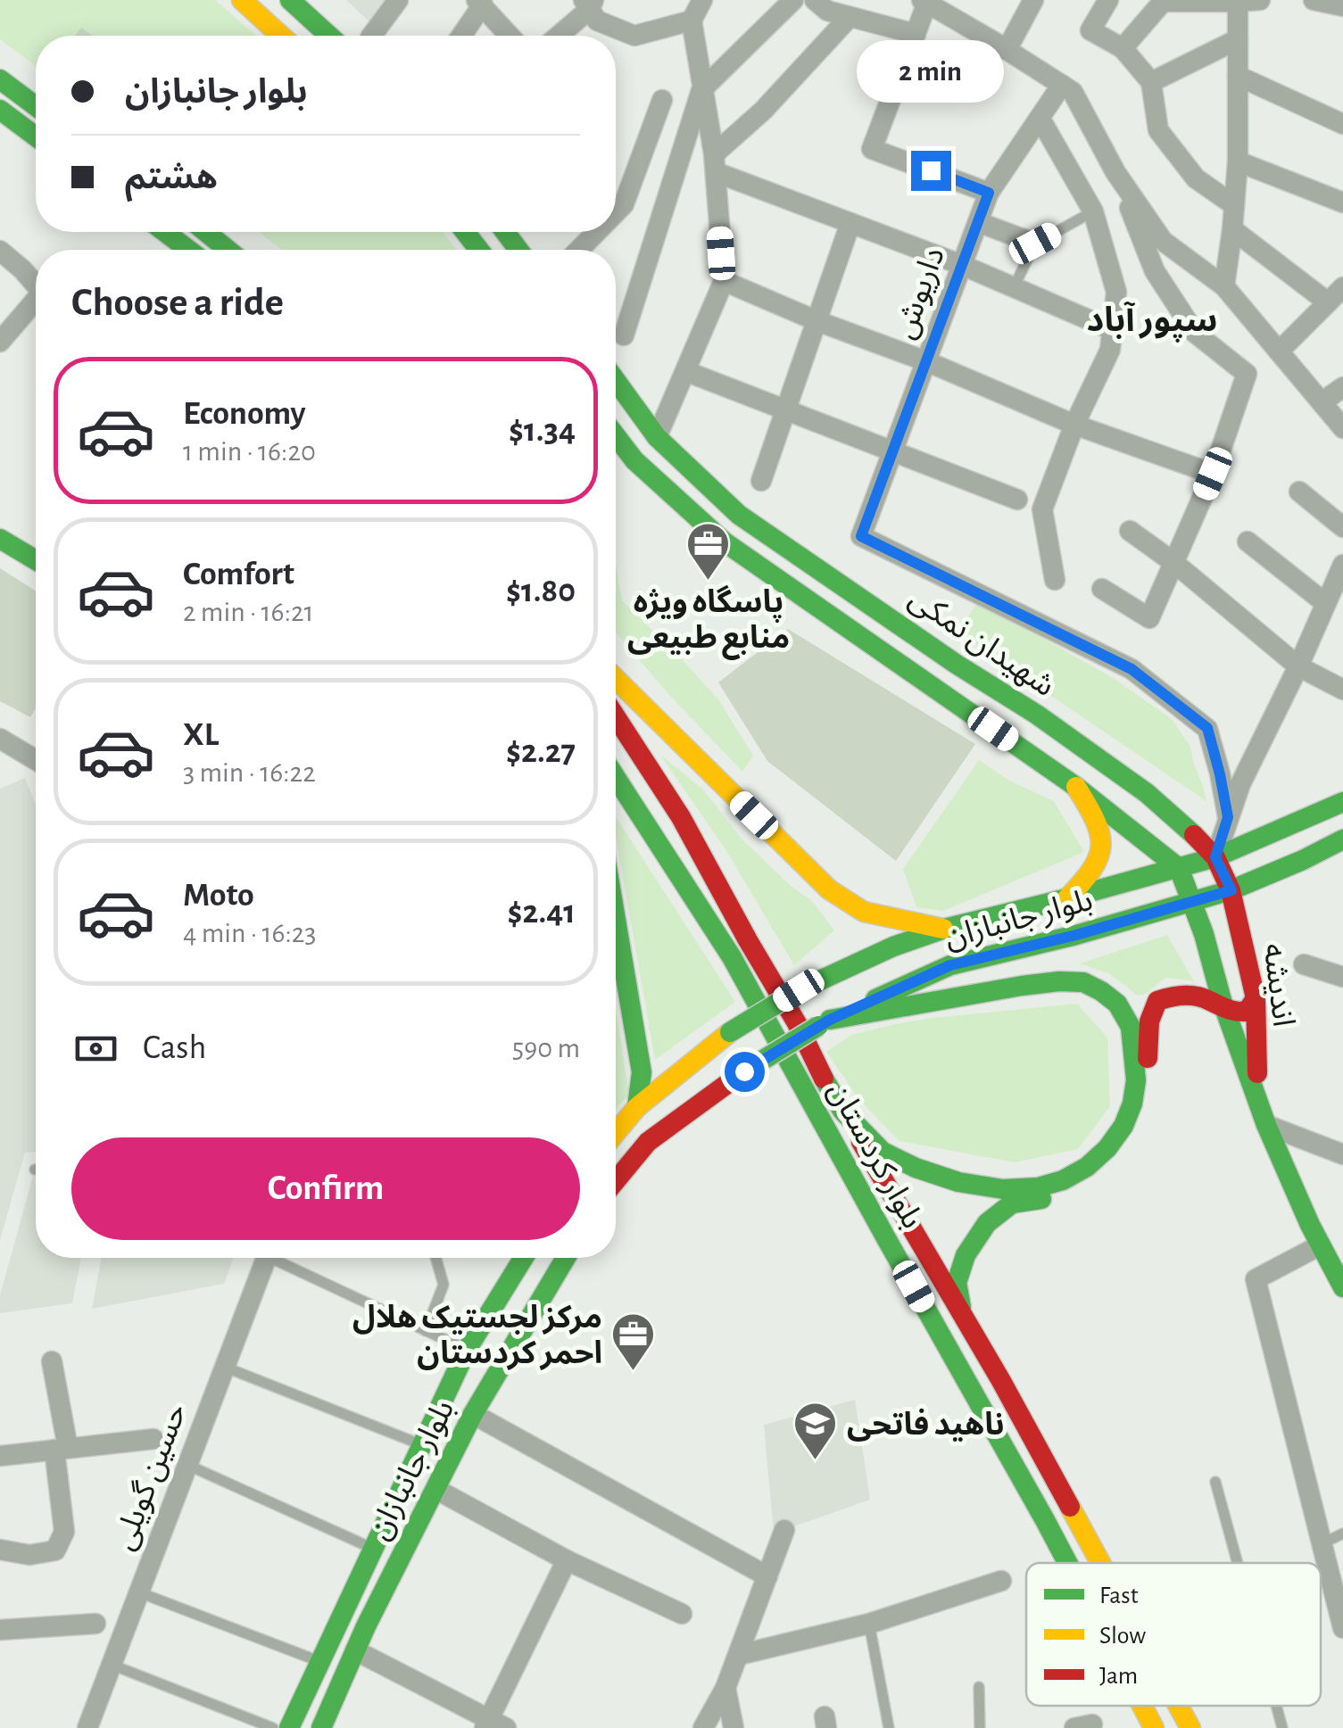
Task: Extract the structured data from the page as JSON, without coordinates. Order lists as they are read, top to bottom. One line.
{"streets":{"main road":["شهیدان نمکی","بلوار جانبازان","اندیشه","بلوار کردستان"],"street":["داریوش","حسین گویلی"]},"crossings":[["شهیدان نمکی","بلوار جانبازان"],["شهیدان نمکی","اندیشه"],["بلوار جانبازان","اندیشه"],["بلوار جانبازان","بلوار کردستان"]],"districts":["سپور آباد"],"places":{"office":["پاسگاه ویژه منابع طبیعی","مرکز لجستیک هلال احمر کردستان"],"school or university":["ناهید فاتحی"]},"legend":["Fast","Slow","Jam"],"page":{"banner":["بلوار جانبازان","هشتم"],"bubble":"2 min","heading":"Choose a ride","list":[{"name":"Economy","note":"1 min · 16:20","value":"$1.34"},{"name":"Comfort","note":"2 min · 16:21","value":"$1.80"},{"name":"XL","note":"3 min · 16:22","value":"$2.27"},{"name":"Moto","note":"4 min · 16:23","value":"$2.41"}],"pay":["Cash","590 m"],"buttons":"Confirm"}}
